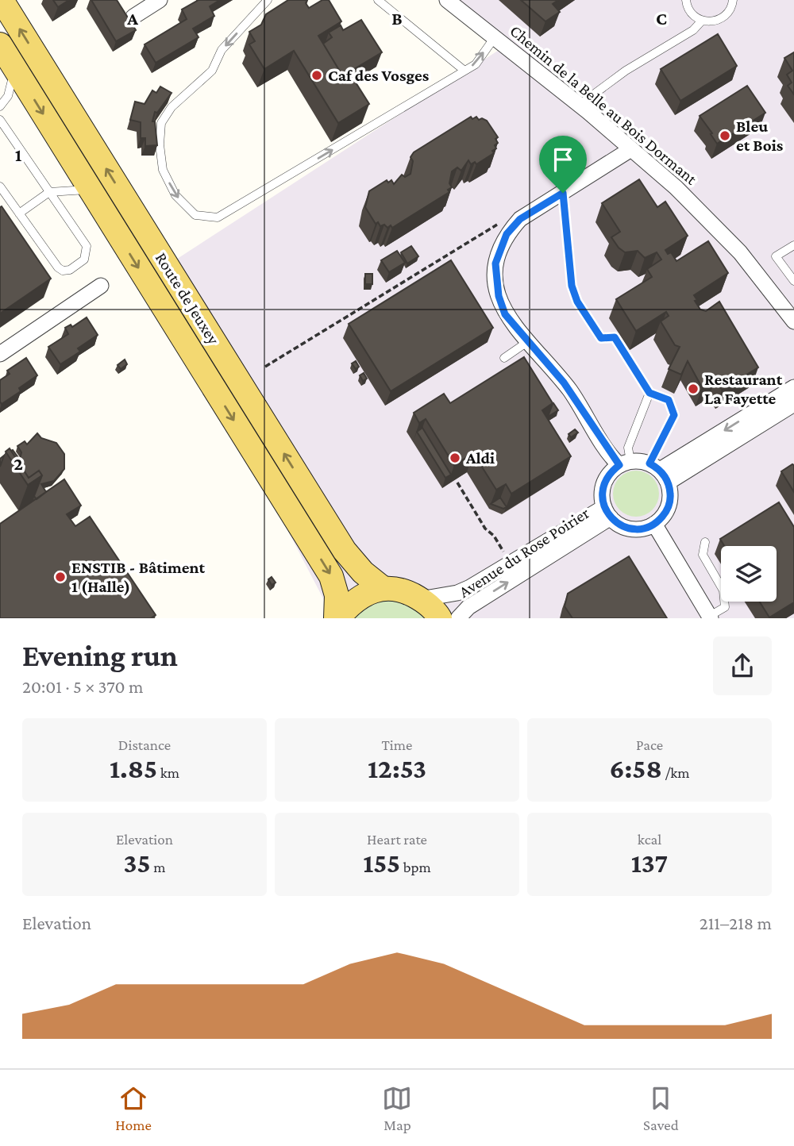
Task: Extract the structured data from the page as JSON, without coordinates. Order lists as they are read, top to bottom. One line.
{"streets":{"main road":["Route de Jeuxey"],"street":["Chemin de la Belle au Bois Dormant","Avenue du Rose Poirier"]},"places":["Caf des Vosges","Bleu et Bois","Restaurant La Fayette","Aldi","ENSTIB - Bâtiment 1 (Halle)"],"page":{"heading":["Evening run","20:01 · 5 × 370 m"],"stats":[["Distance","1.85 km"],["Time","12:53"],["Pace","6:58 /km"],["Elevation","35 m"],["Heart rate","155 bpm"],["kcal","137"]],"chart":["Elevation","211–218 m"],"tabs":["Home","Map","Saved"]},"grid":{"columns":["A","B","C"],"rows":["1","2"]}}
